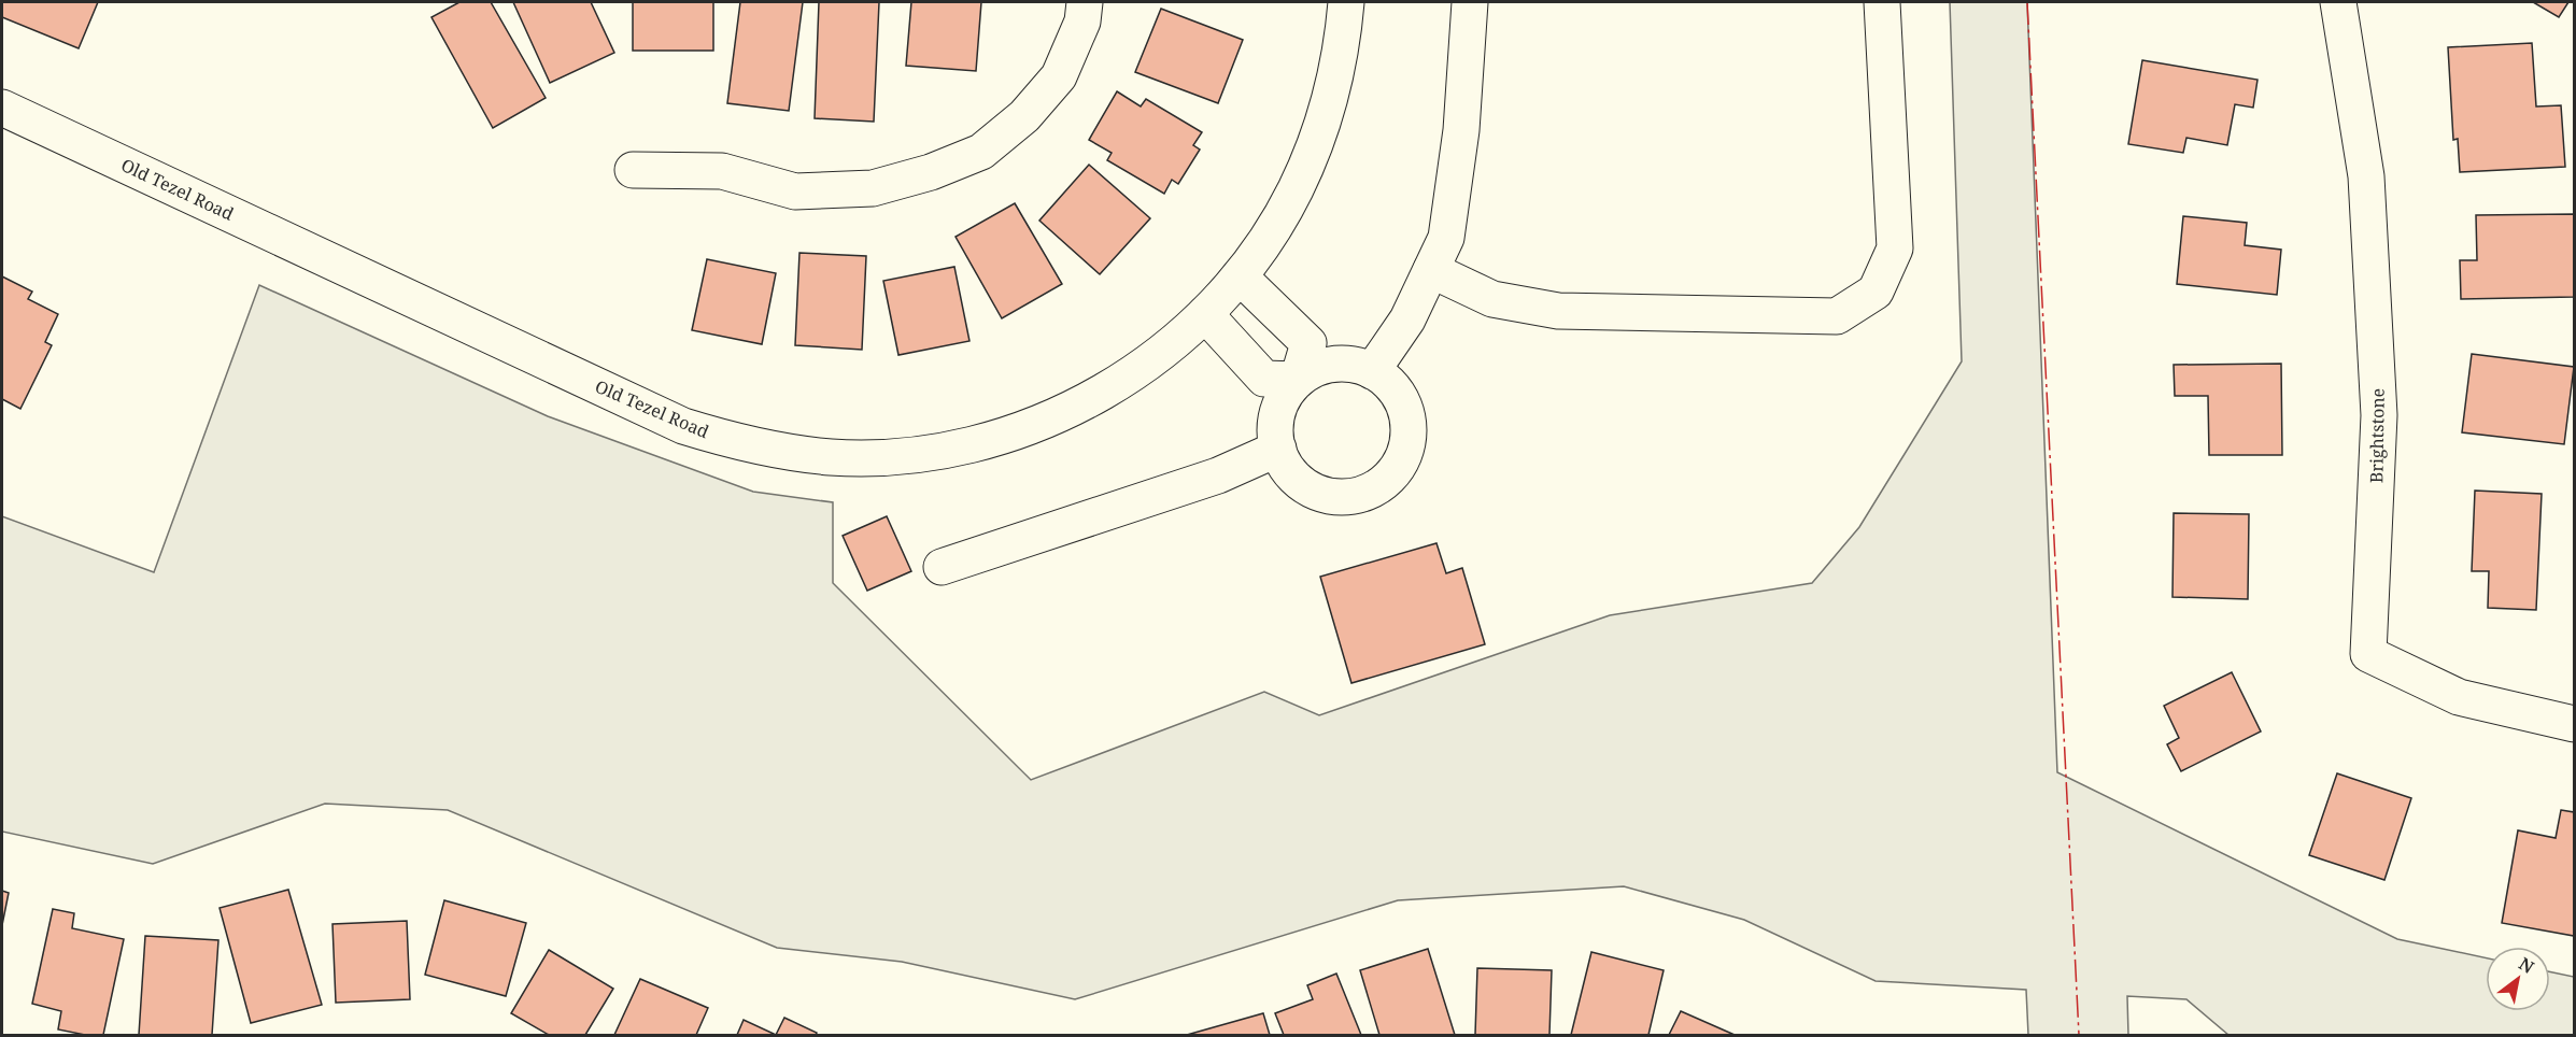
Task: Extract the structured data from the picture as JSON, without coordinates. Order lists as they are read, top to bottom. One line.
{"streets":{"street":["Old Tezel Road","Brightstone"]},"north":"top right"}
